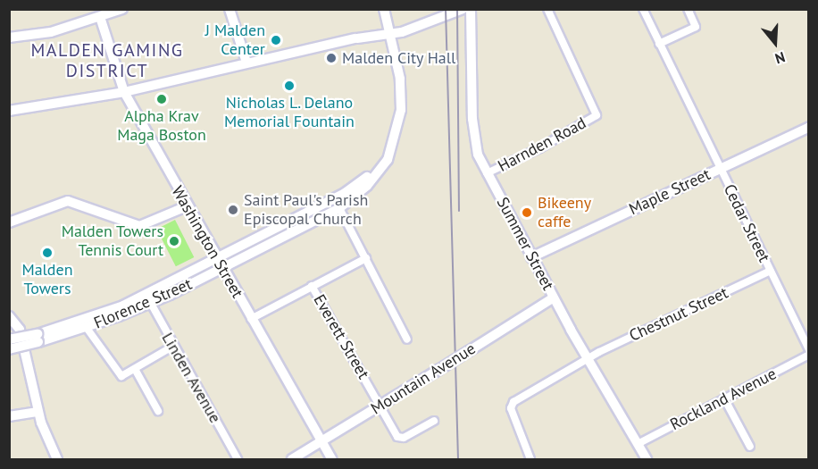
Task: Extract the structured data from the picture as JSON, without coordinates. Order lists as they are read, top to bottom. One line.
{"streets":{"street":["Harnden Road","Maple Street","Cedar Street","Washington Street","Summer Street","Florence Street","Chestnut Street","Everett Street","Linden Avenue","Mountain Avenue","Rockland Avenue"]},"crossings":[["Harnden Road","Summer Street"],["Maple Street","Cedar Street"],["Maple Street","Summer Street"],["Cedar Street","Chestnut Street"],["Washington Street","Florence Street"],["Washington Street","Mountain Avenue"],["Summer Street","Chestnut Street"],["Summer Street","Mountain Avenue"],["Summer Street","Rockland Avenue"],["Florence Street","Linden Avenue"],["Everett Street","Mountain Avenue"]],"districts":["MALDEN GAMING DISTRICT"],"places":["J Malden Center","Malden City Hall","Nicholas L. Delano Memorial Fountain","Alpha Krav Maga Boston","Saint Paul's Parish Episcopal Church","Bikeeny caffe","Malden Towers Tennis Court","Malden Towers"],"north":"bottom"}
